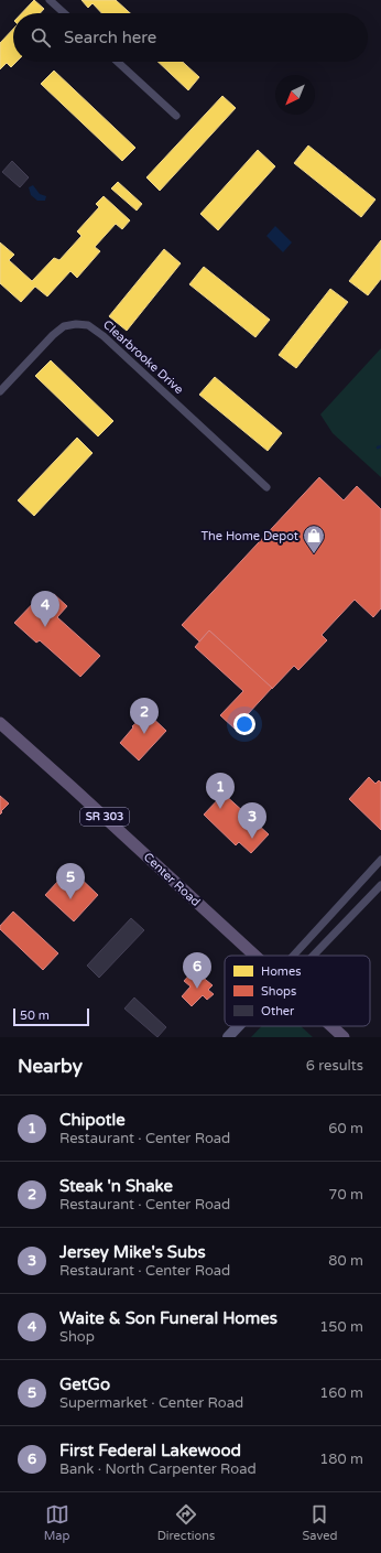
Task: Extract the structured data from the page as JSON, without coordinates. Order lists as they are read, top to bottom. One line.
{"streets":{"main road":["SR 303","Center Road"],"street":["Clearbrooke Drive"]},"places":{"shop":["The Home Depot"]},"legend":["Homes","Shops","Other"],"scale_bar":"50 m","north":"bottom left","page":{"search":"Search here","pins":["4","2","1","3","5","6"],"scale":"50 m","heading":["Nearby","6 results"],"list":[{"mark":"1","name":"Chipotle","note":"Restaurant · Center Road","value":"60 m"},{"mark":"2","name":"Steak 'n Shake","note":"Restaurant · Center Road","value":"70 m"},{"mark":"3","name":"Jersey Mike's Subs","note":"Restaurant · Center Road","value":"80 m"},{"mark":"4","name":"Waite & Son Funeral Homes","note":"Shop","value":"150 m"},{"mark":"5","name":"GetGo","note":"Supermarket · Center Road","value":"160 m"},{"mark":"6","name":"First Federal Lakewood","note":"Bank · North Carpenter Road","value":"180 m"}],"nav":["Map","Directions","Saved"]}}
